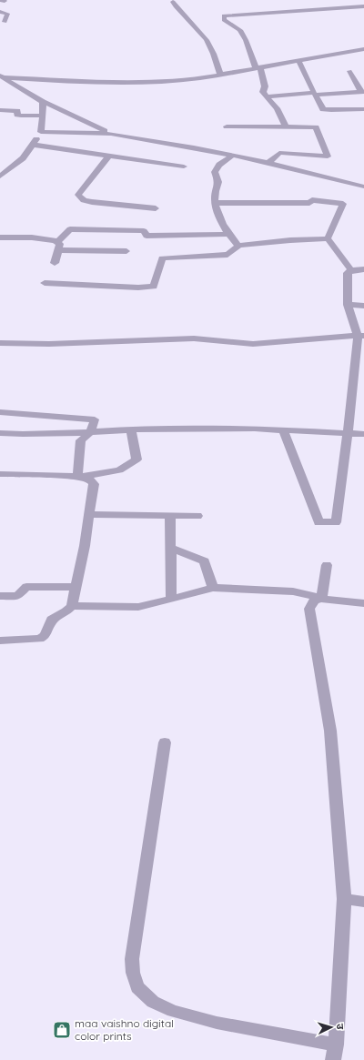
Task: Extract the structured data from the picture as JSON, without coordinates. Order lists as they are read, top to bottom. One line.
{"places":{"shop":["maa vaishno digital color prints"]},"north":"right"}
